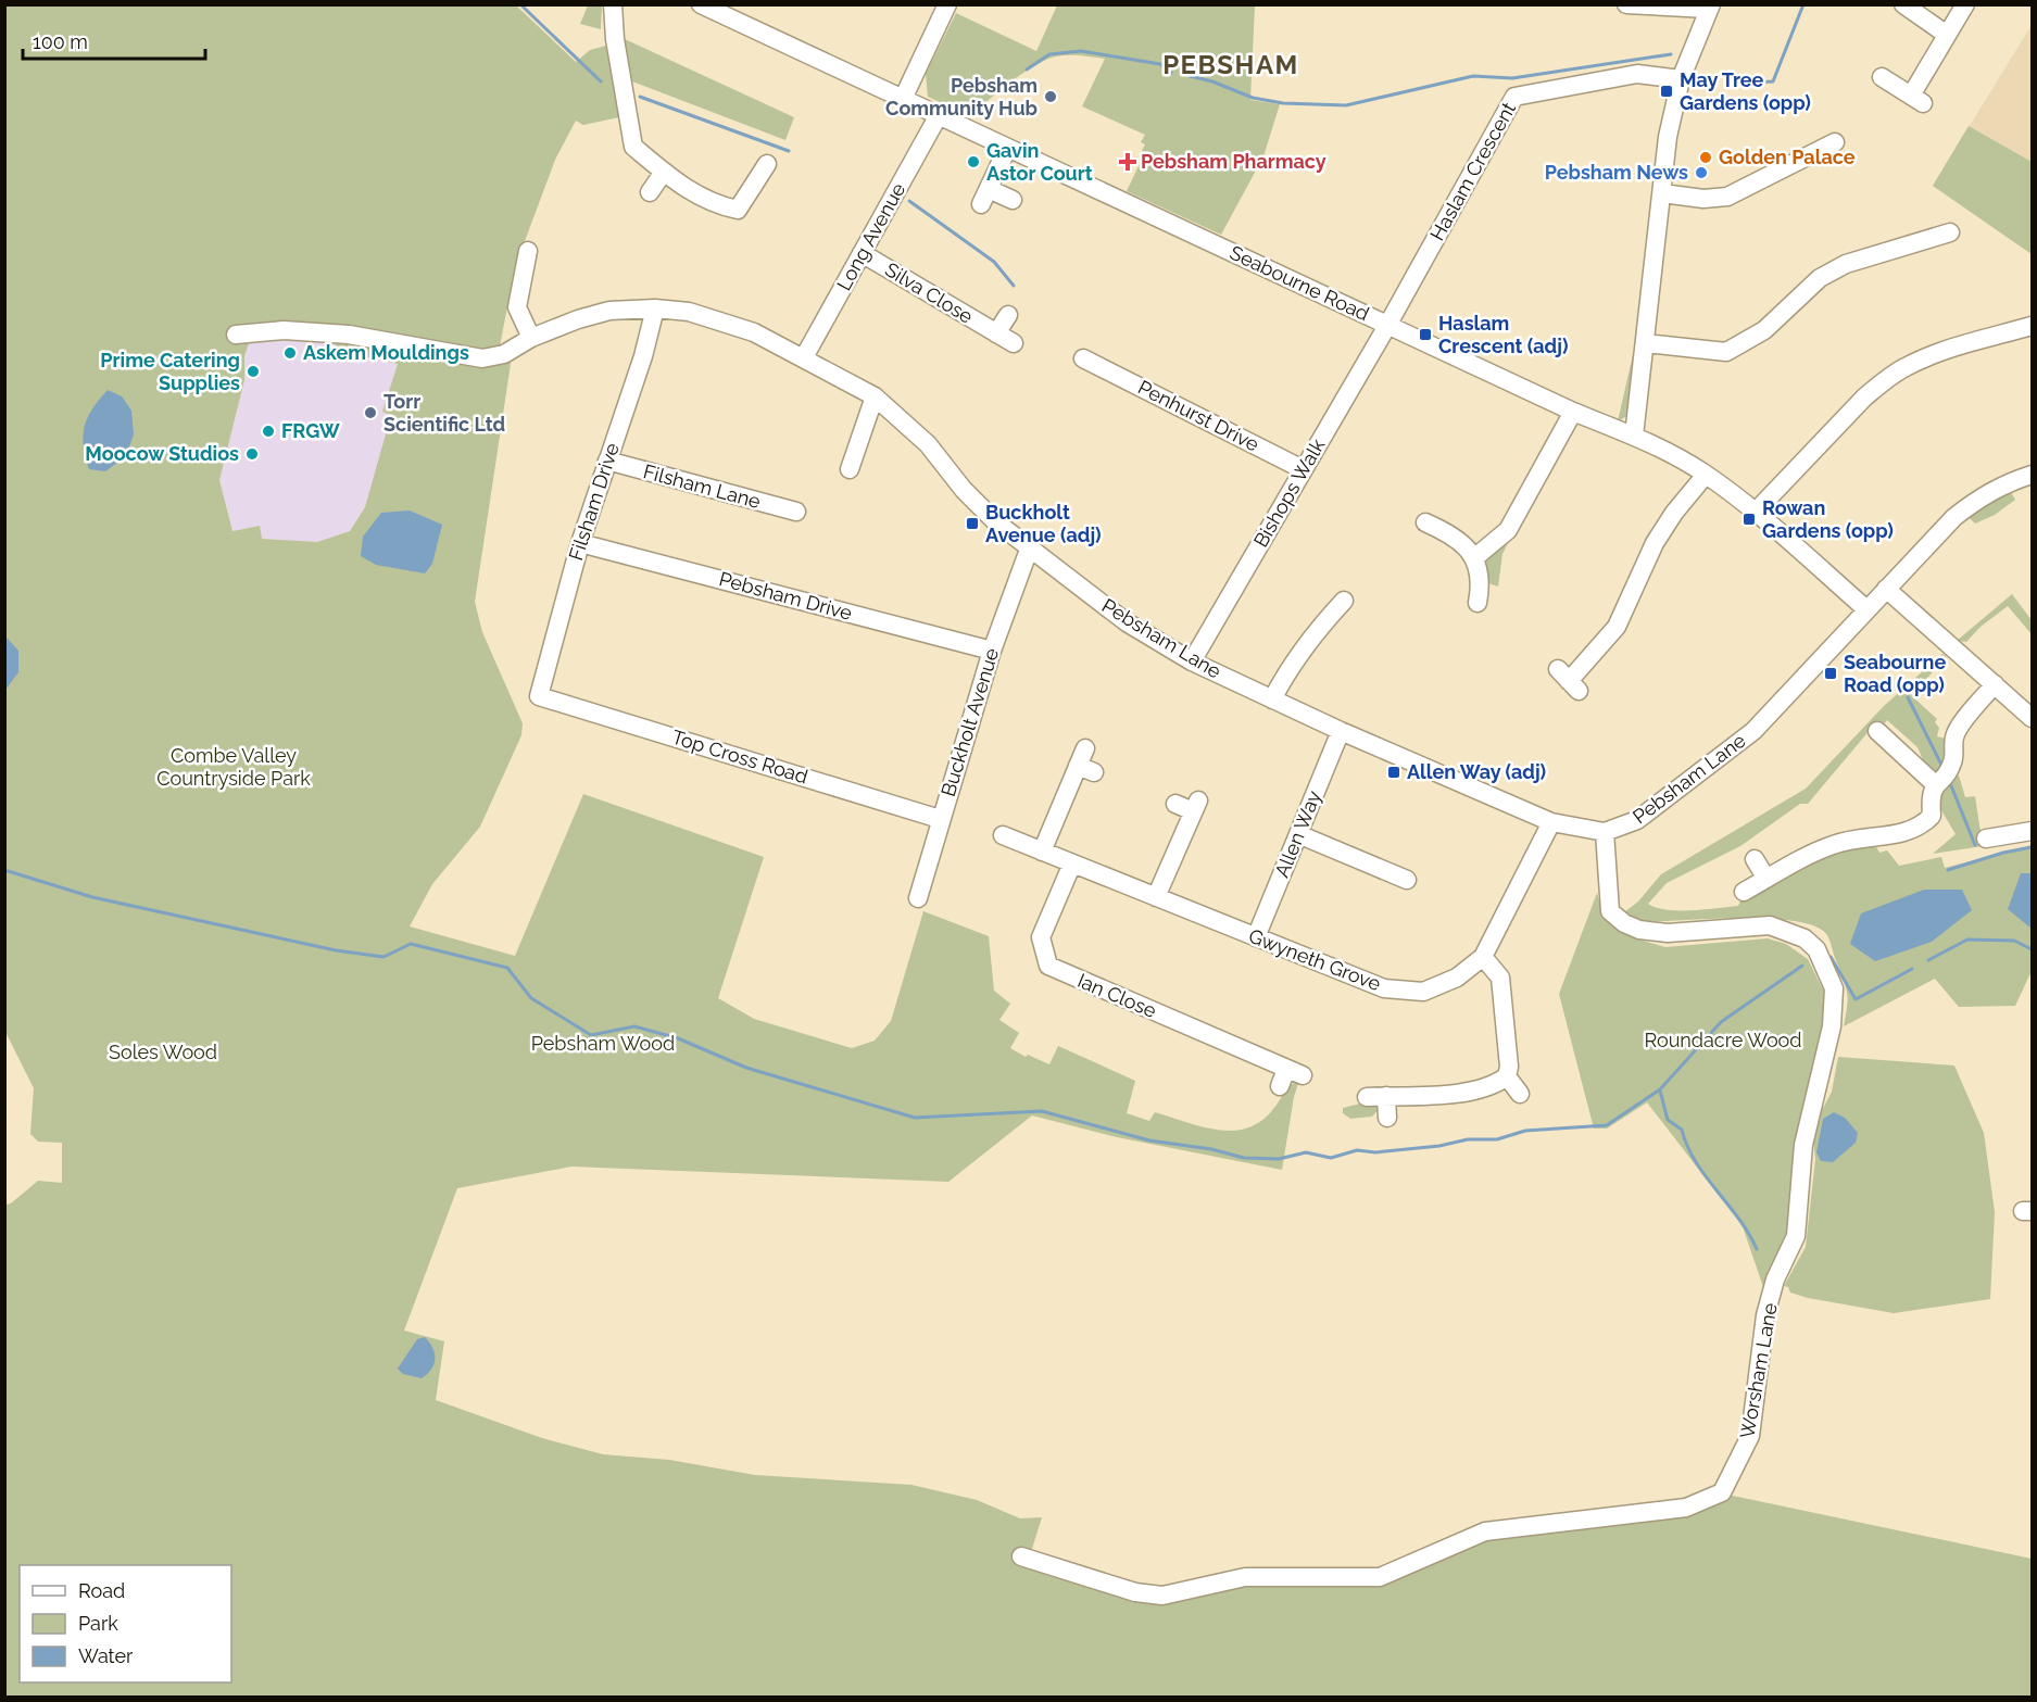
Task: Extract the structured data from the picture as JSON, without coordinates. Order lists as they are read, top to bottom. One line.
{"streets":{"street":["Haslam Crescent","Long Avenue","Seabourne Road","Silva Close","Penhurst Drive","Filsham Lane","Bishops Walk","Filsham Drive","Pebsham Drive","Pebsham Lane","Buckholt Avenue","Top Cross Road","Allen Way","Gwyneth Grove","Ian Close","Worsham Lane"]},"crossings":[["Haslam Crescent","Seabourne Road"],["Haslam Crescent","Bishops Walk"],["Long Avenue","Seabourne Road"],["Long Avenue","Silva Close"],["Long Avenue","Pebsham Lane"],["Seabourne Road","Bishops Walk"],["Seabourne Road","Pebsham Lane"],["Penhurst Drive","Bishops Walk"],["Filsham Lane","Filsham Drive"],["Bishops Walk","Pebsham Lane"],["Filsham Drive","Pebsham Drive"],["Filsham Drive","Pebsham Lane"],["Filsham Drive","Top Cross Road"],["Pebsham Drive","Buckholt Avenue"],["Pebsham Lane","Buckholt Avenue"],["Pebsham Lane","Allen Way"],["Pebsham Lane","Gwyneth Grove"],["Pebsham Lane","Worsham Lane"],["Buckholt Avenue","Top Cross Road"],["Allen Way","Gwyneth Grove"],["Gwyneth Grove","Ian Close"]],"districts":["PEBSHAM"],"parks":["Combe Valley Countryside Park","Roundacre Wood","Pebsham Wood","Soles Wood"],"places":{"transit":["May Tree Gardens (opp)","Haslam Crescent (adj)","Rowan Gardens (opp)","Buckholt Avenue (adj)","Seabourne Road (opp)","Allen Way (adj)"],"other":["Pebsham Community Hub","Golden Palace","Gavin Astor Court","Pebsham News","Askem Mouldings","Prime Catering Supplies","Torr Scientific Ltd","FRGW","Moocow Studios"],"health":["Pebsham Pharmacy"]},"legend":["Road","Park","Water"],"scale_bar":"100 m"}
